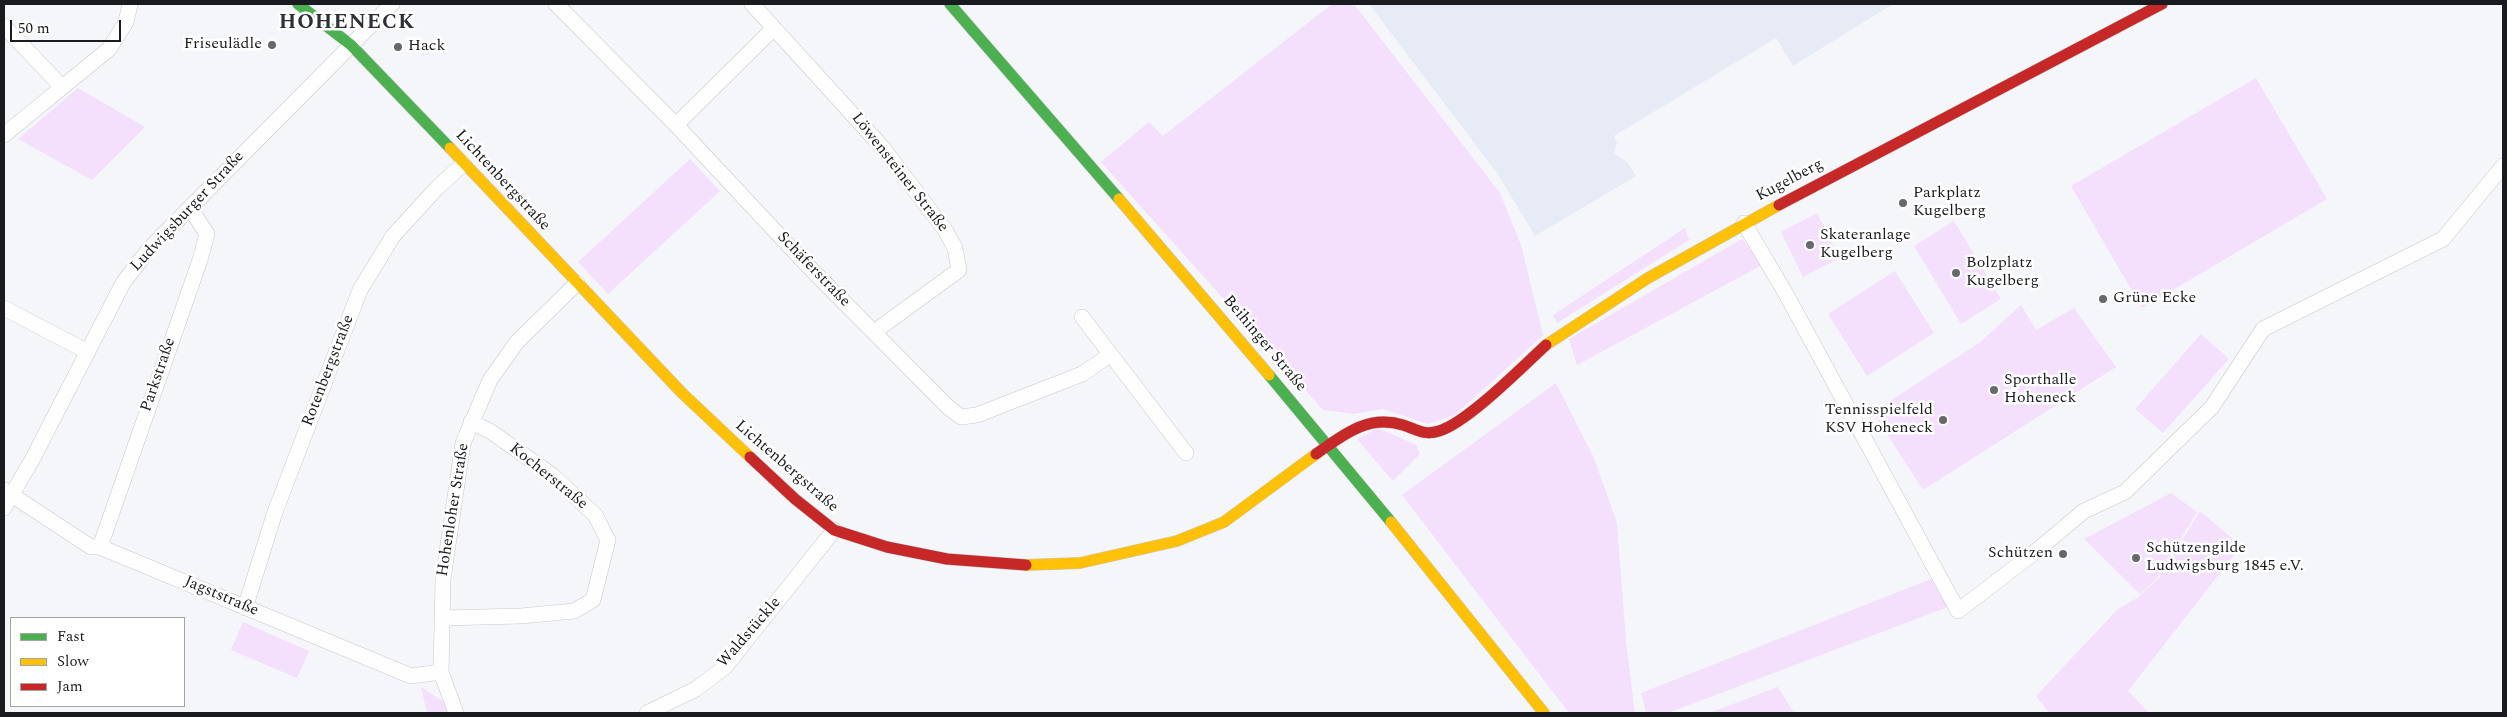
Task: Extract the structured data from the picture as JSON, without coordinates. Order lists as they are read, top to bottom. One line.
{"streets":{"street":["Löwensteiner Straße","Lichtenbergstraße","Kugelberg","Ludwigsburger Straße","Schäferstraße","Beihinger Straße","Rotenbergstraße","Parkstraße","Kocherstraße","Hohenloher Straße","Jagststraße","Waldstückle"]},"crossings":[["Löwensteiner Straße","Schäferstraße"],["Lichtenbergstraße","Kugelberg"],["Lichtenbergstraße","Ludwigsburger Straße"],["Lichtenbergstraße","Beihinger Straße"],["Lichtenbergstraße","Rotenbergstraße"],["Lichtenbergstraße","Hohenloher Straße"],["Lichtenbergstraße","Waldstückle"],["Ludwigsburger Straße","Parkstraße"],["Ludwigsburger Straße","Jagststraße"],["Rotenbergstraße","Jagststraße"],["Parkstraße","Jagststraße"],["Kocherstraße","Hohenloher Straße"],["Hohenloher Straße","Jagststraße"]],"districts":["HOHENECK"],"places":["Friseulädle","Hack","Parkplatz Kugelberg","Skateranlage Kugelberg","Bolzplatz Kugelberg","Grüne Ecke","Sporthalle Hoheneck","Tennisspielfeld KSV Hoheneck","Schützen","Schützengilde Ludwigsburg 1845 e.V."],"legend":["Fast","Slow","Jam"],"scale_bar":"50 m"}
